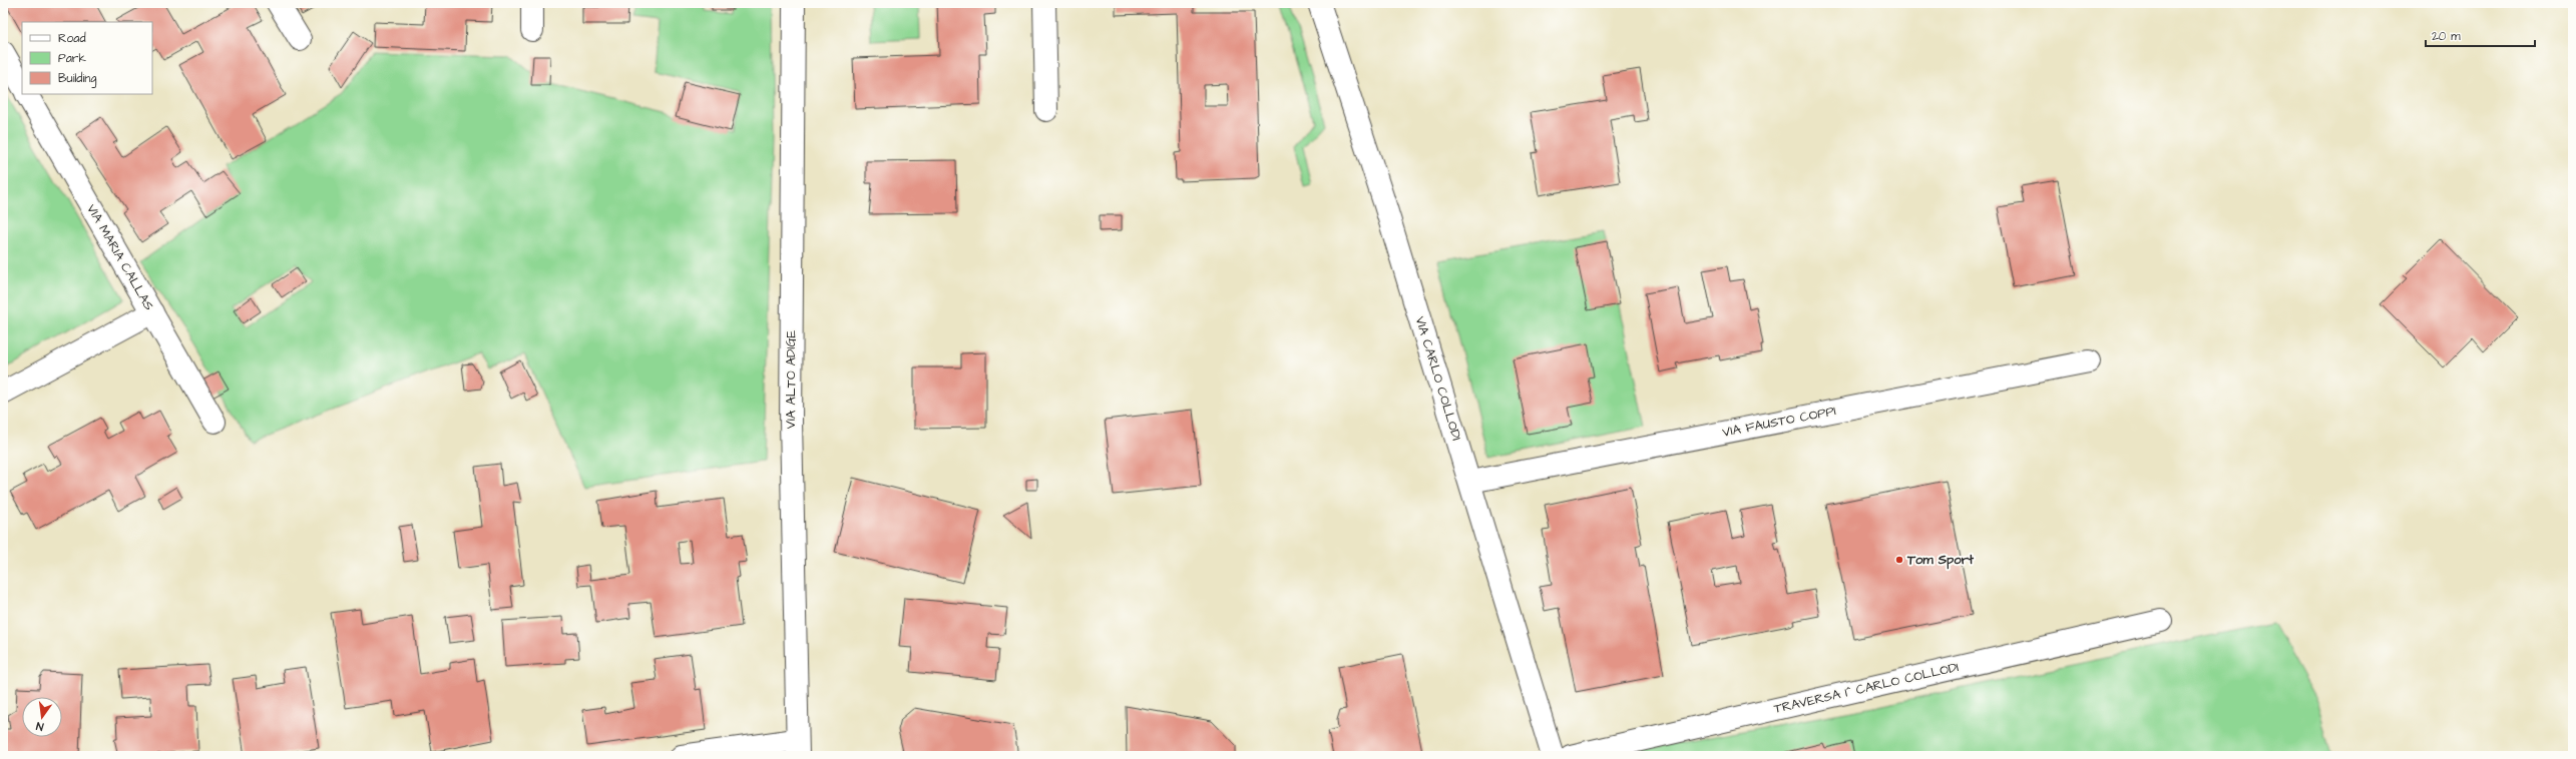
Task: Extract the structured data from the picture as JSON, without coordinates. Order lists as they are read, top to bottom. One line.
{"streets":{"street":["VIA MARIA CALLAS","VIA CARLO COLLODI","VIA ALTO ADIGE","VIA FAUSTO COPPI","TRAVERSA I^ CARLO COLLODI"]},"crossings":[["VIA CARLO COLLODI","VIA FAUSTO COPPI"]],"places":["Tom Sport"],"legend":["Road","Park","Building"],"scale_bar":"20 m","north":"bottom"}
